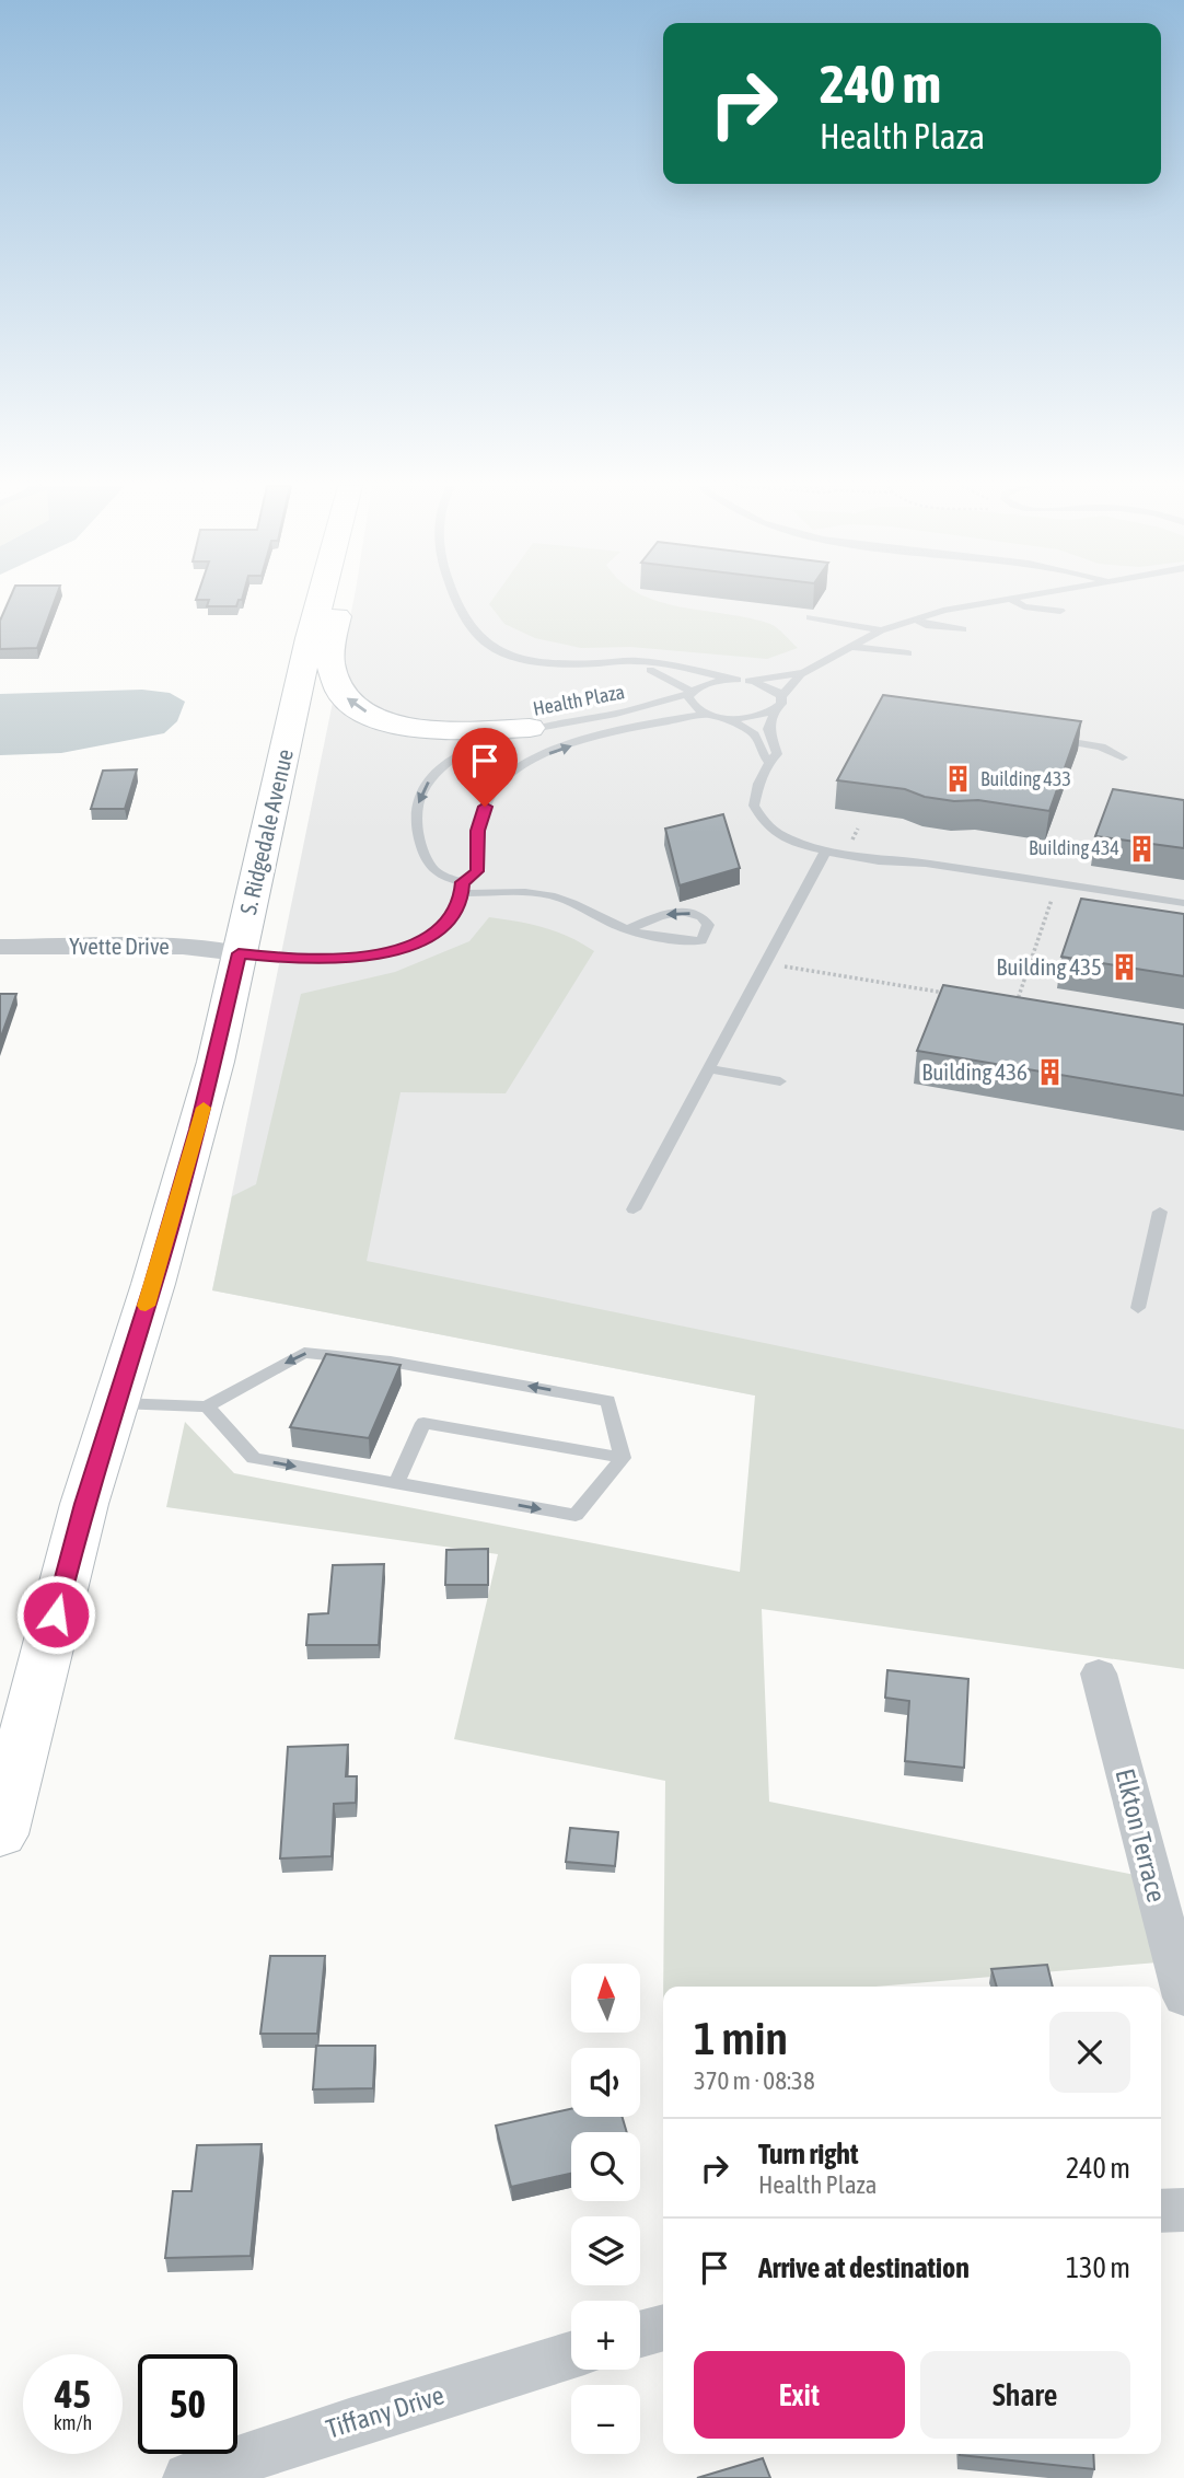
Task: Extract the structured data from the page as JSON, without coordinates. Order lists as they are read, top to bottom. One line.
{"streets":{"main road":["S. Ridgedale Avenue"],"street":["Yvette Drive","Elkton Terrace","Tiffany Drive"],"lane":["Health Plaza"]},"crossings":[["Health Plaza","S. Ridgedale Avenue"],["Health Plaza","Yvette Drive"],["S. Ridgedale Avenue","Yvette Drive"]],"places":{"building":["Building 433","Building 434","Building 435","Building 436"]},"north":"top","page":{"turn":["240 m","Health Plaza"],"map_buttons":["+","−"],"heading":["1 min","370 m · 08:38"],"list":[{"name":"Turn right","note":"Health Plaza","value":"240 m"},{"name":"Arrive at destination","value":"130 m"}],"buttons":["Exit","Share"],"speed":"45 km/h","limit":"50"}}
